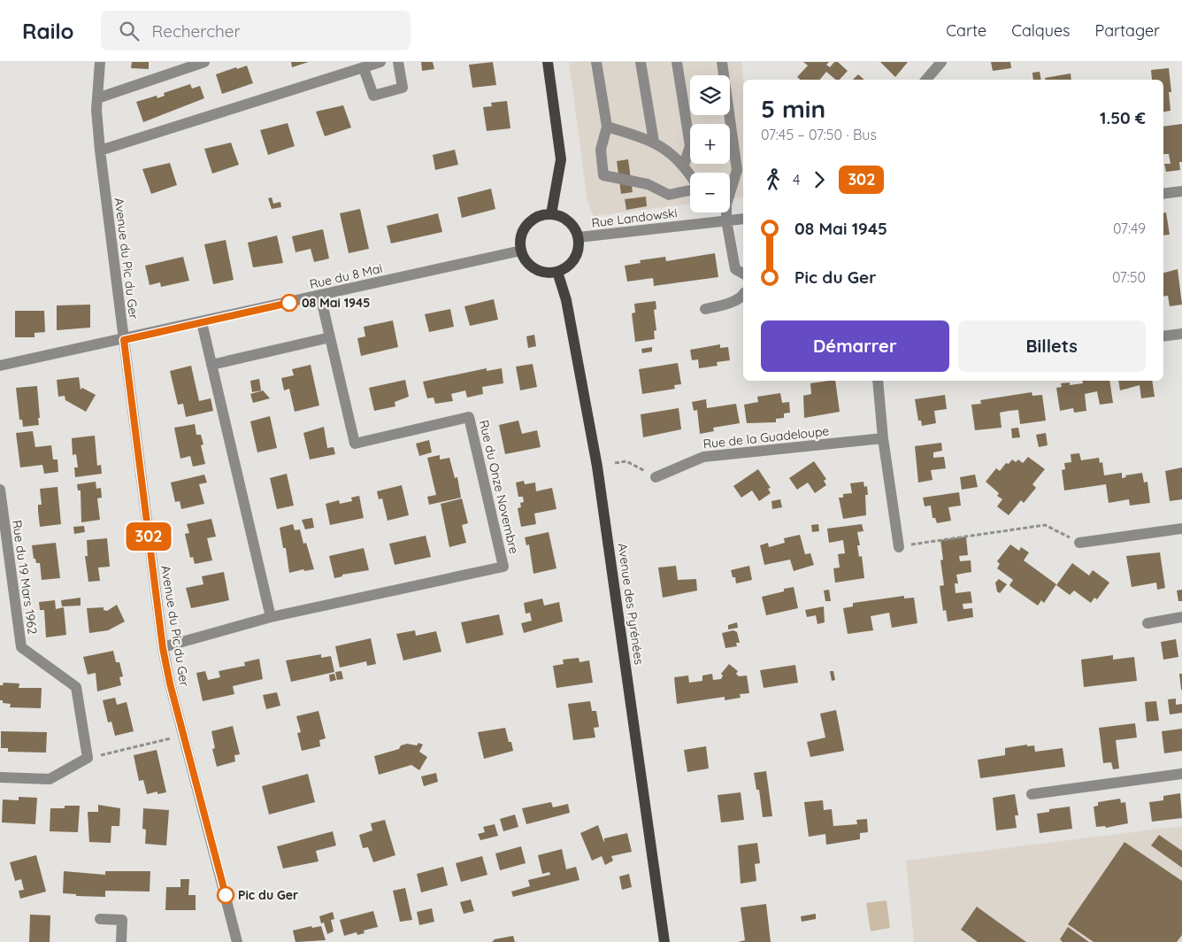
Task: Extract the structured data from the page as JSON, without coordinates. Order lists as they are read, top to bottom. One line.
{"streets":{"main road":["Avenue des Pyrénées"],"street":["Rue Landowski","Avenue du Pic du Ger","Rue du 8 Mai","Rue de la Guadeloupe","Rue du Onze Novembre","Rue du 19 Mars 1962"]},"crossings":[["Rue Landowski","Rue du 8 Mai"],["Rue Landowski","Avenue des Pyrénées"],["Avenue du Pic du Ger","Rue du 8 Mai"],["Avenue du Pic du Ger","Rue du Onze Novembre"],["Rue du 8 Mai","Rue du Onze Novembre"],["Rue du 8 Mai","Avenue des Pyrénées"]],"places":["08 Mai 1945","Pic du Ger"],"lines":["bus line 302"],"page":{"header":"Railo","search":"Rechercher","nav":["Carte","Calques","Partager"],"on_map":"302","map_buttons":["+","−"],"heading":["5 min","07:45 – 07:50 · Bus","1.50 €"],"legs":["4","302"],"list":[{"name":"08 Mai 1945","value":"07:49"},{"name":"Pic du Ger","value":"07:50"}],"buttons":["Démarrer","Billets"]}}
